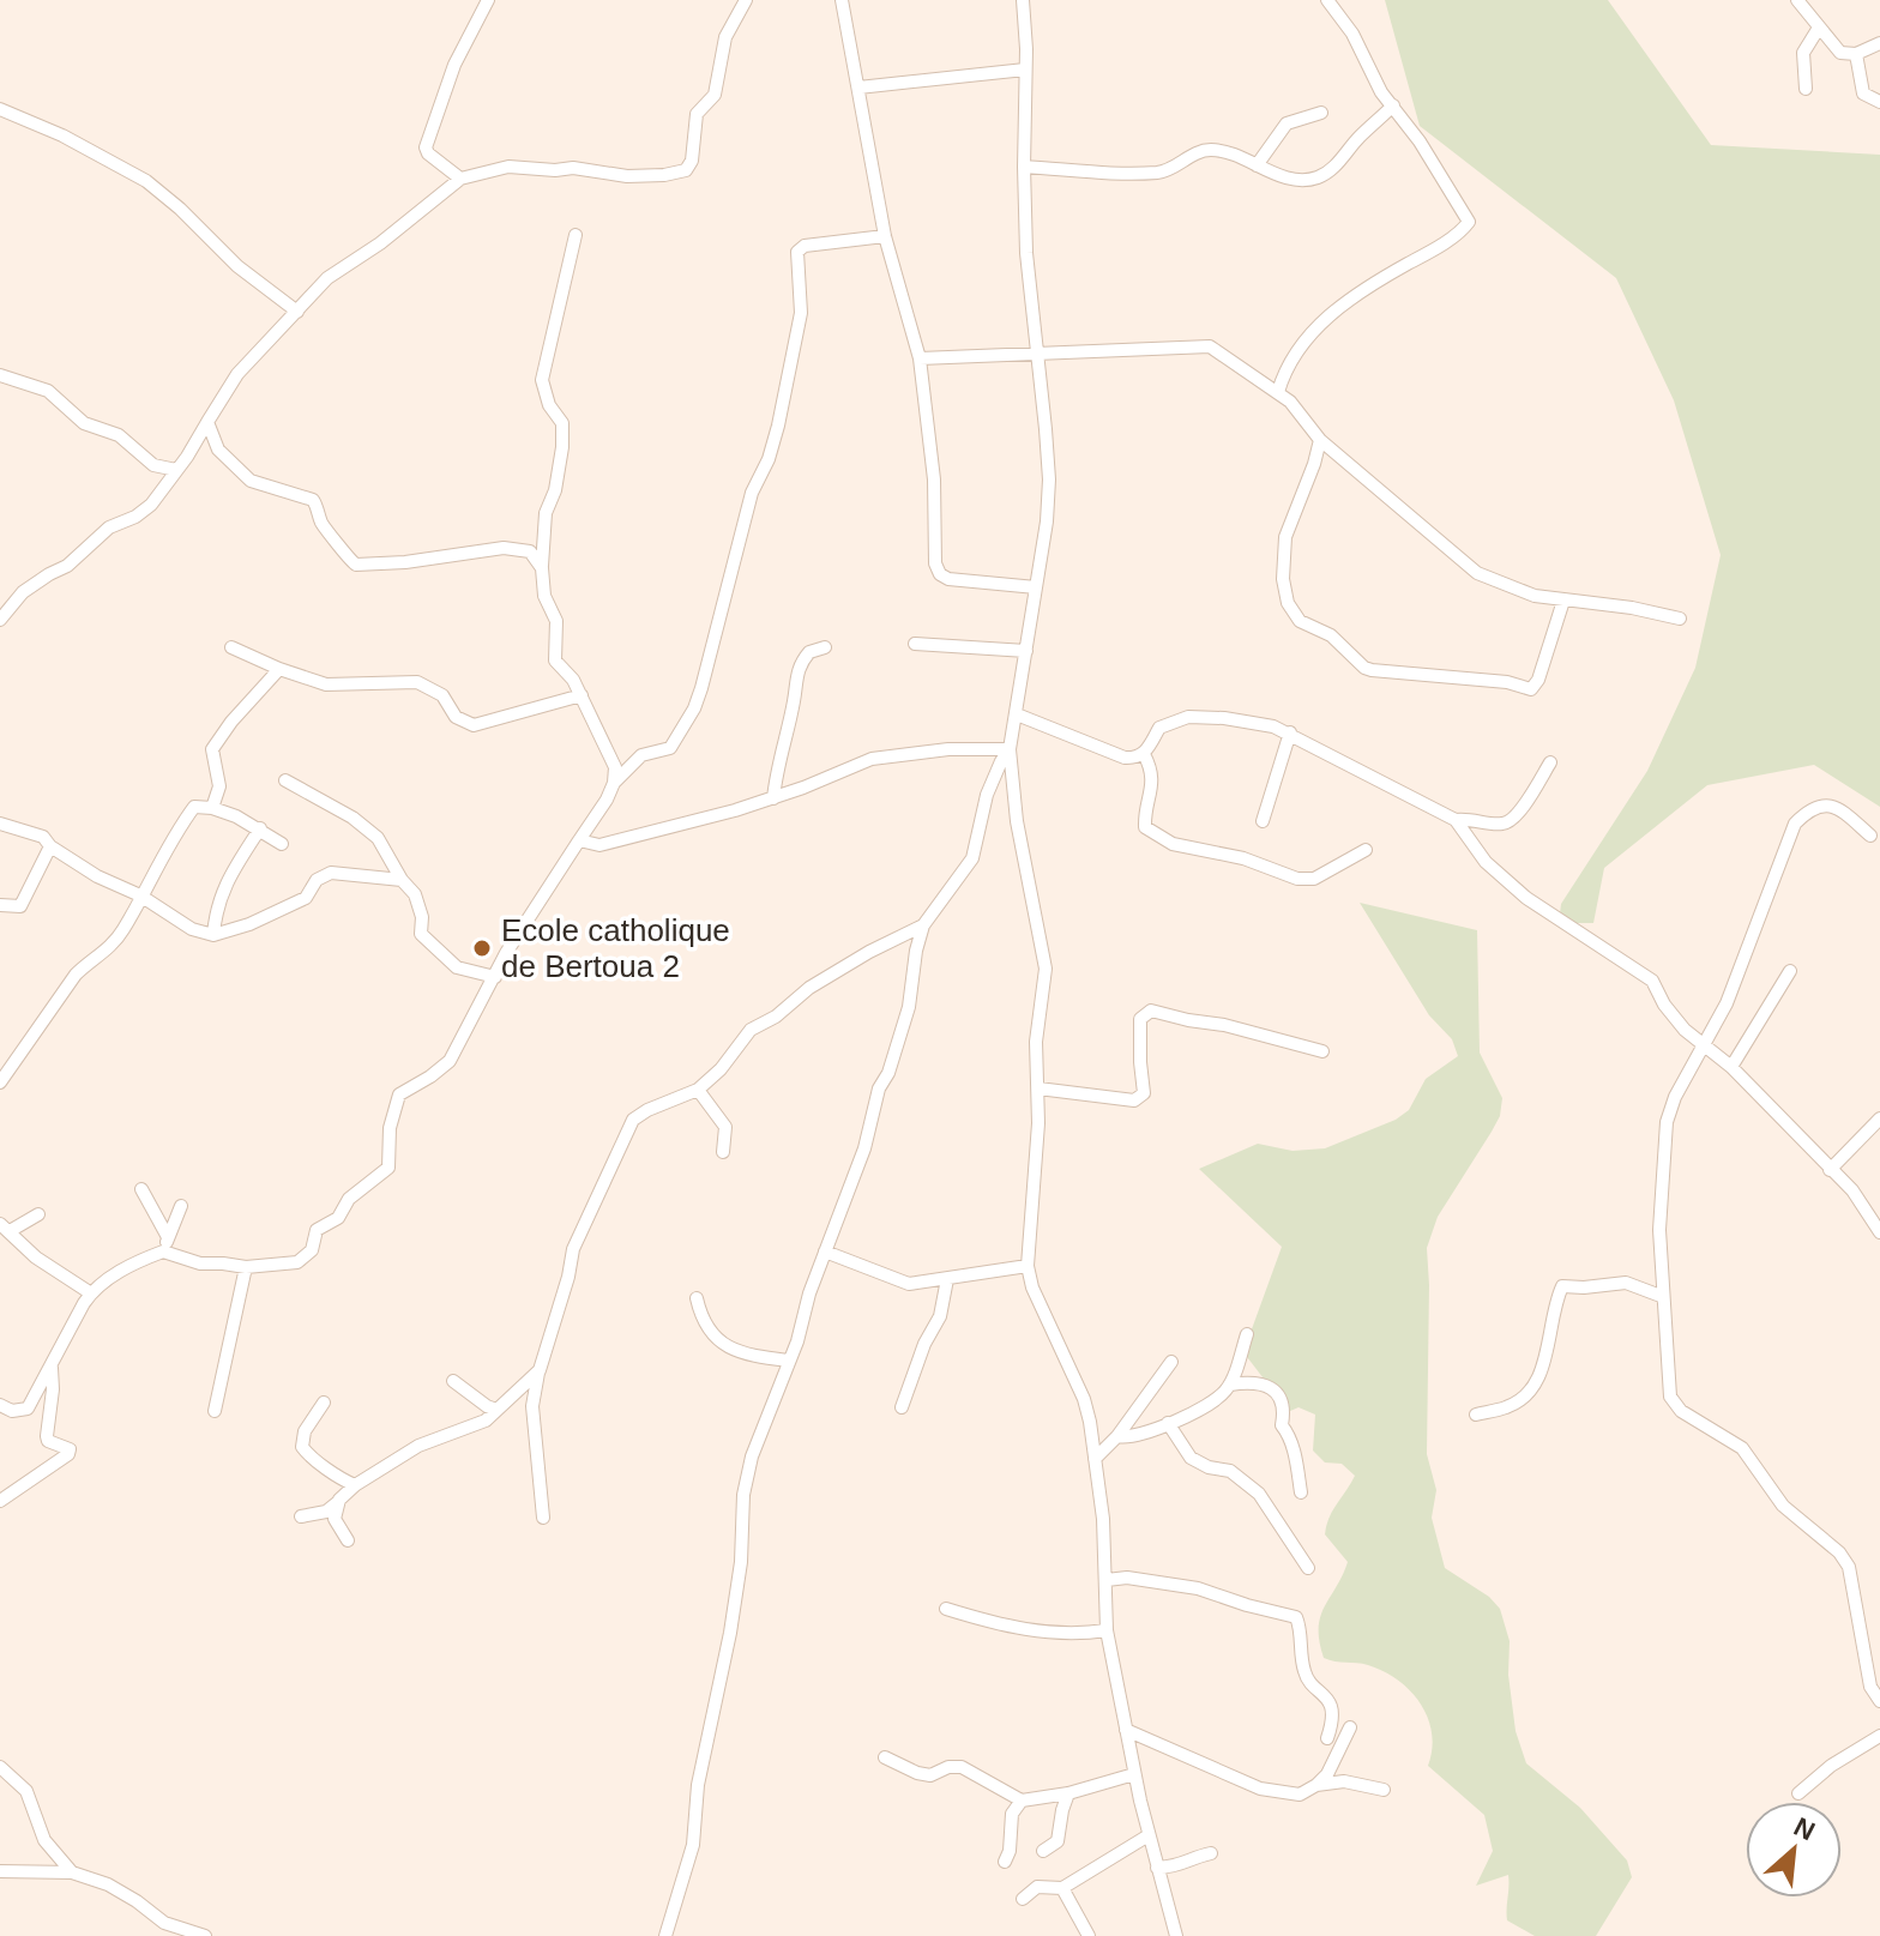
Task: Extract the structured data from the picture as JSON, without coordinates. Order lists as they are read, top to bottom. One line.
{"places":["Ecole catholique de Bertoua 2"],"north":"top right"}
